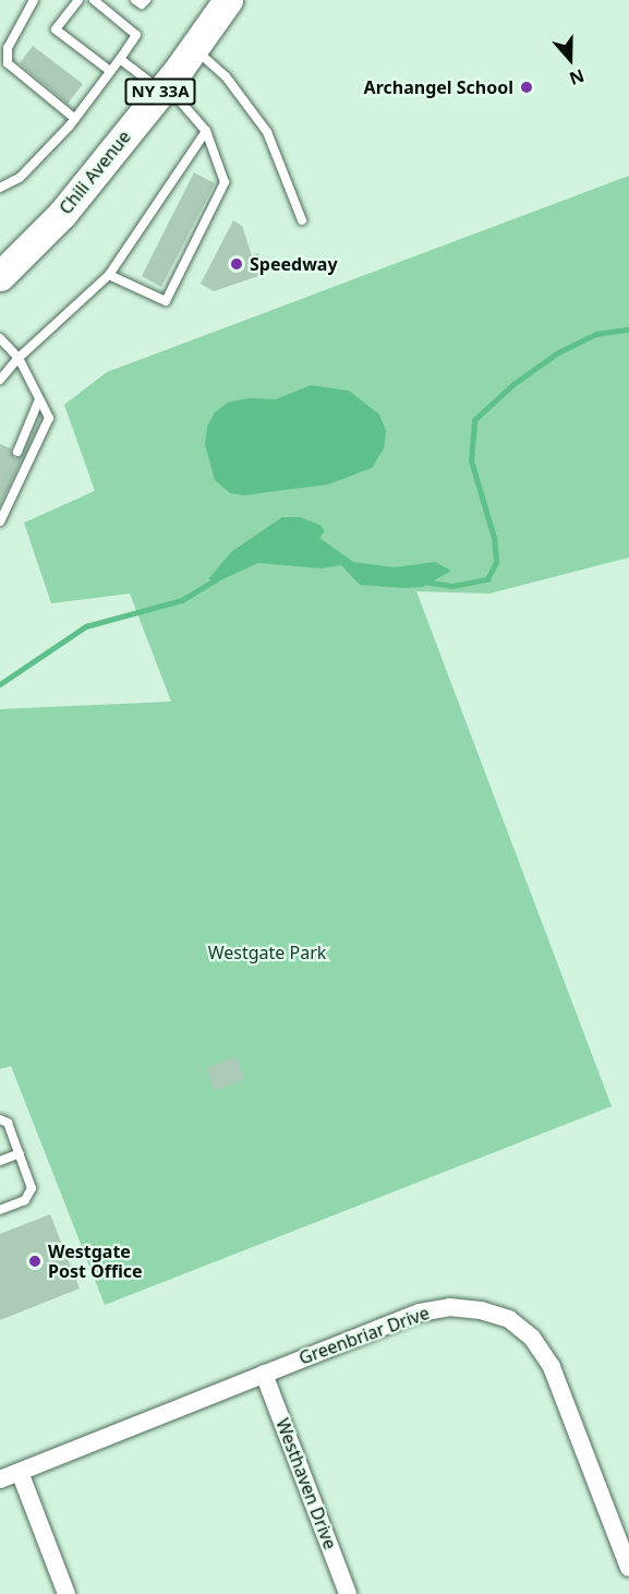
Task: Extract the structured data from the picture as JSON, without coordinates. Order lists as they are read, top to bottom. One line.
{"streets":{"main road":["NY 33A","Chili Avenue"],"street":["Greenbriar Drive","Westhaven Drive"]},"crossings":[["Greenbriar Drive","Westhaven Drive"]],"parks":["Westgate Park"],"places":["Archangel School","Speedway","Westgate Post Office"],"north":"bottom"}
